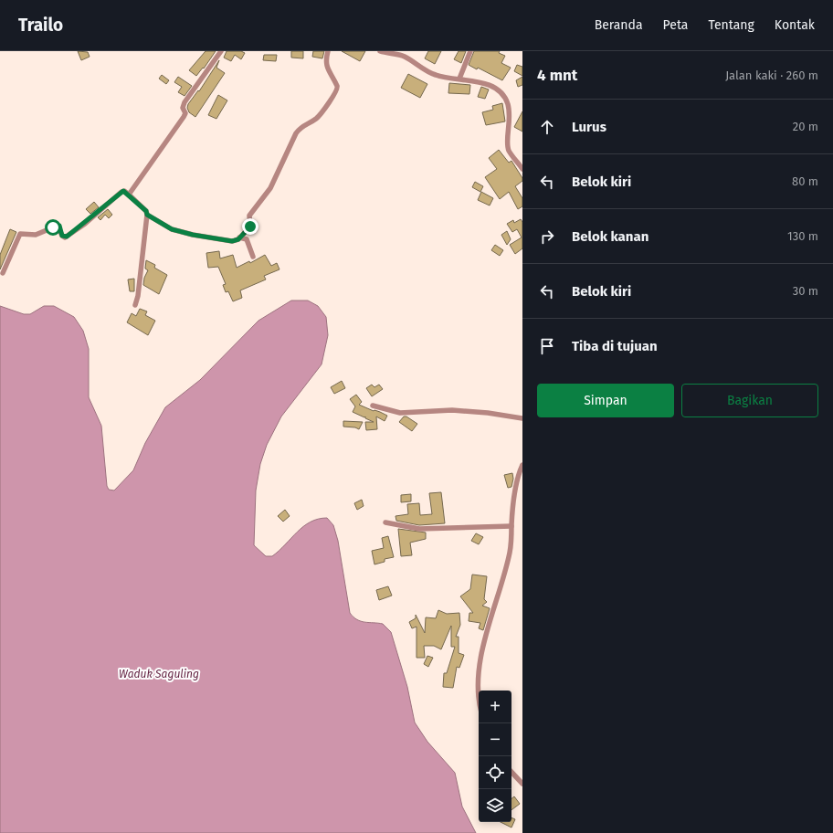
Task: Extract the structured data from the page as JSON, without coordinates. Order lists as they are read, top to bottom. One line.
{"water":["Waduk Saguling"],"page":{"header":"Trailo","nav":["Beranda","Peta","Tentang","Kontak"],"heading":["4 mnt","Jalan kaki · 260 m"],"list":[["Lurus","20 m"],["Belok kiri","80 m"],["Belok kanan","130 m"],["Belok kiri","30 m"],"Tiba di tujuan"],"buttons":["Simpan","Bagikan"],"map_buttons":["+","−"]}}
